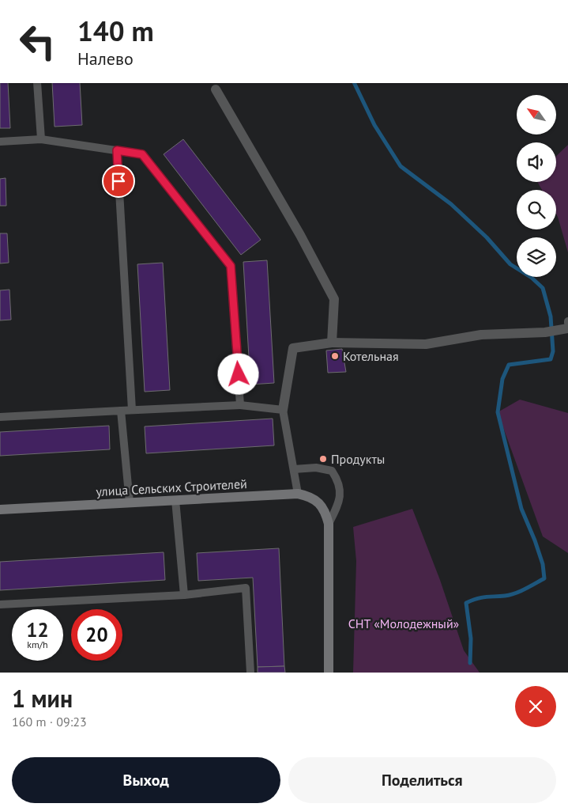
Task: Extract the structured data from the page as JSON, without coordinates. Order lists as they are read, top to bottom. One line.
{"streets":{"street":["улица Сельских Строителей"]},"parks":["СНТ «Молодежный»"],"places":["Котельная","Продукты"],"north":"top left","page":{"turn":["140 m","Налево"],"speed":"12 km/h","limit":"20","heading":["1 мин","160 m · 09:23"],"buttons":["Выход","Поделиться"]}}
